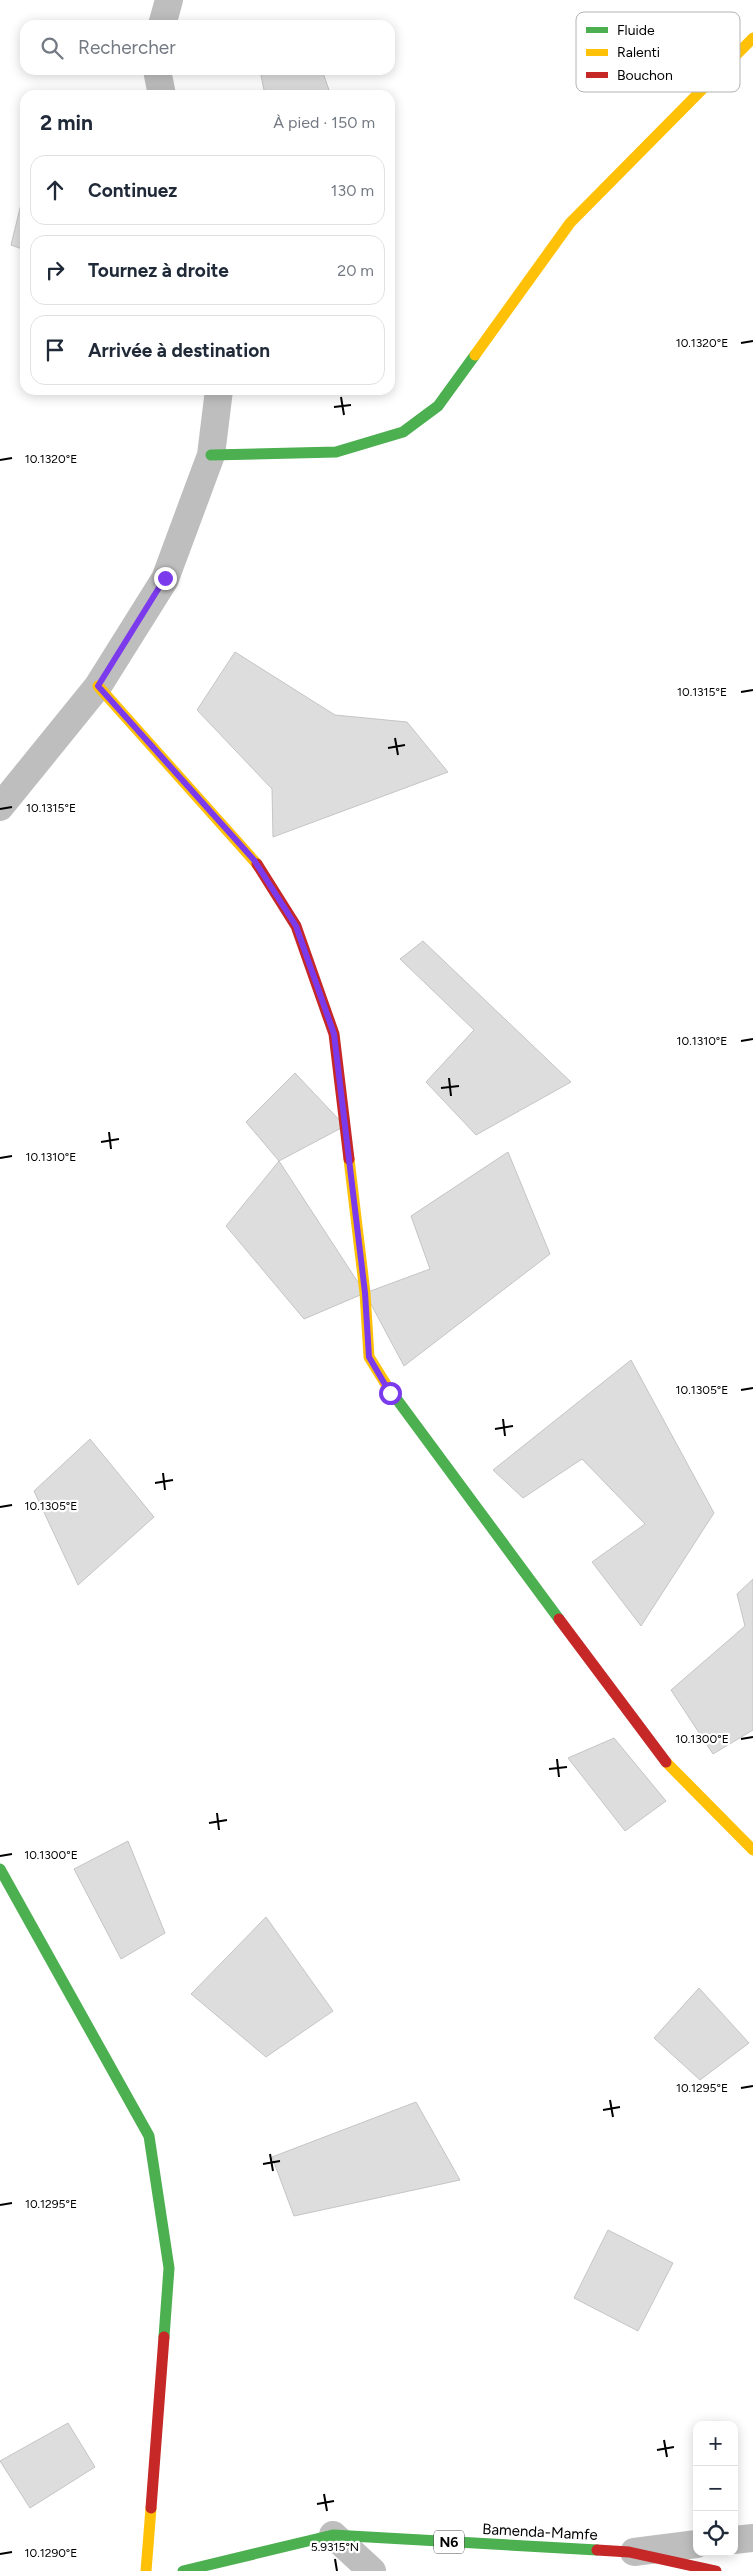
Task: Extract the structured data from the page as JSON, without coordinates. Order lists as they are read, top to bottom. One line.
{"streets":{"main road":["Bamenda-Mamfe","N6"]},"legend":["Fluide","Ralenti","Bouchon"],"page":{"search":"Rechercher","heading":["2 min","À pied · 150 m"],"list":[["Continuez","130 m"],["Tournez à droite","20 m"],"Arrivée à destination"],"map_buttons":["+","−"]},"coordinates":["10.1320°E","10.1315°E","10.1310°E","10.1305°E","10.1300°E","10.1295°E","5.9315°N","10.1290°E"]}
